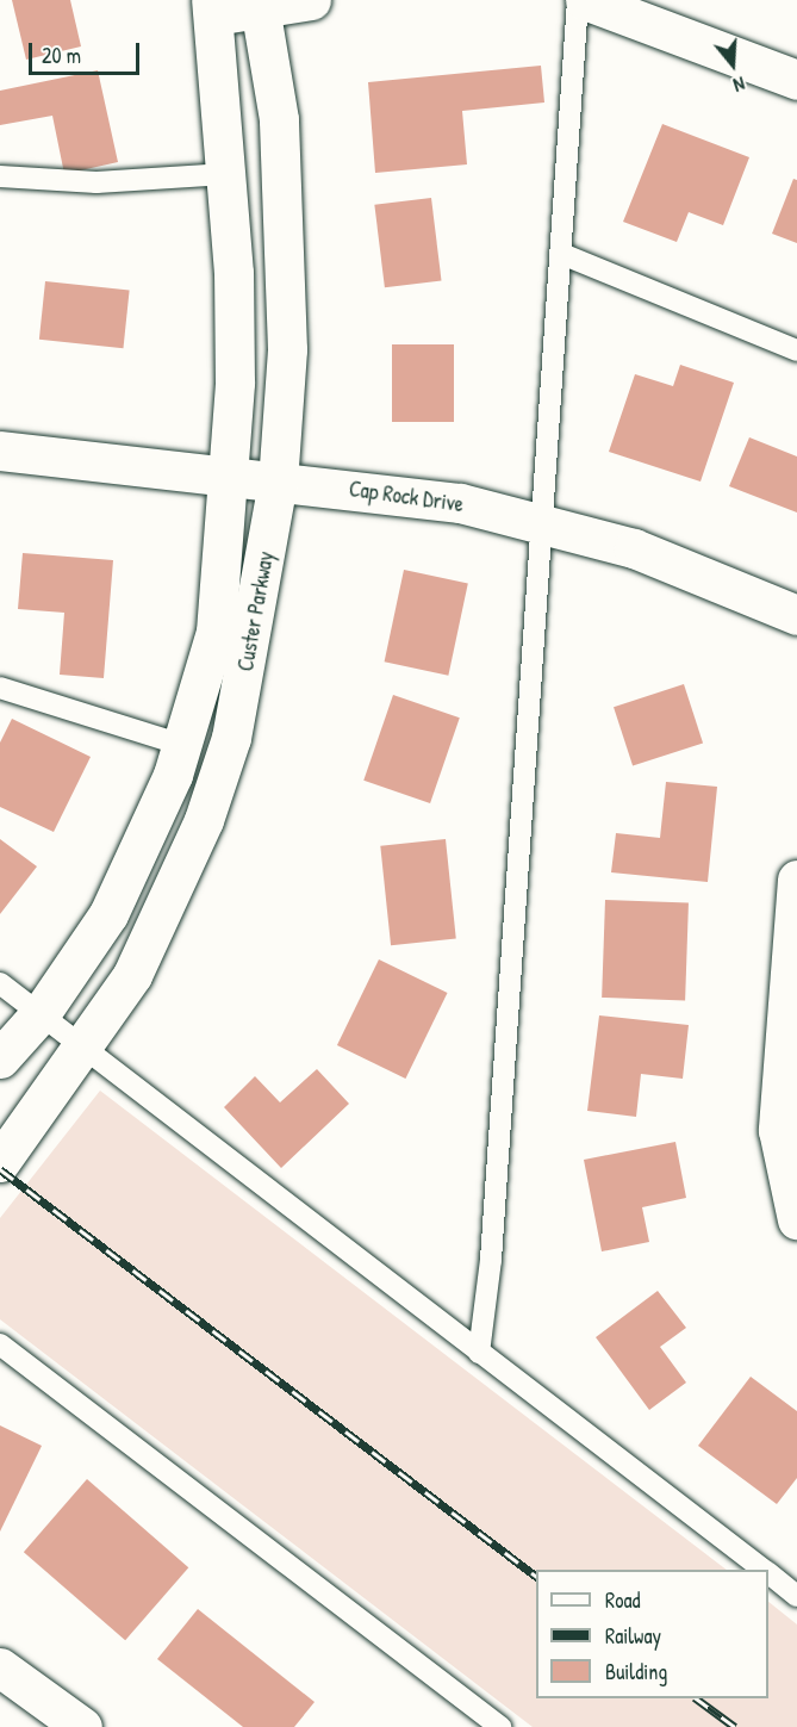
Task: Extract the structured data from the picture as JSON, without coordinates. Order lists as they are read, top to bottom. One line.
{"streets":{"street":["Cap Rock Drive","Custer Parkway"]},"crossings":[["Cap Rock Drive","Custer Parkway"]],"legend":["Road","Railway","Building"],"scale_bar":"20 m","north":"bottom"}
